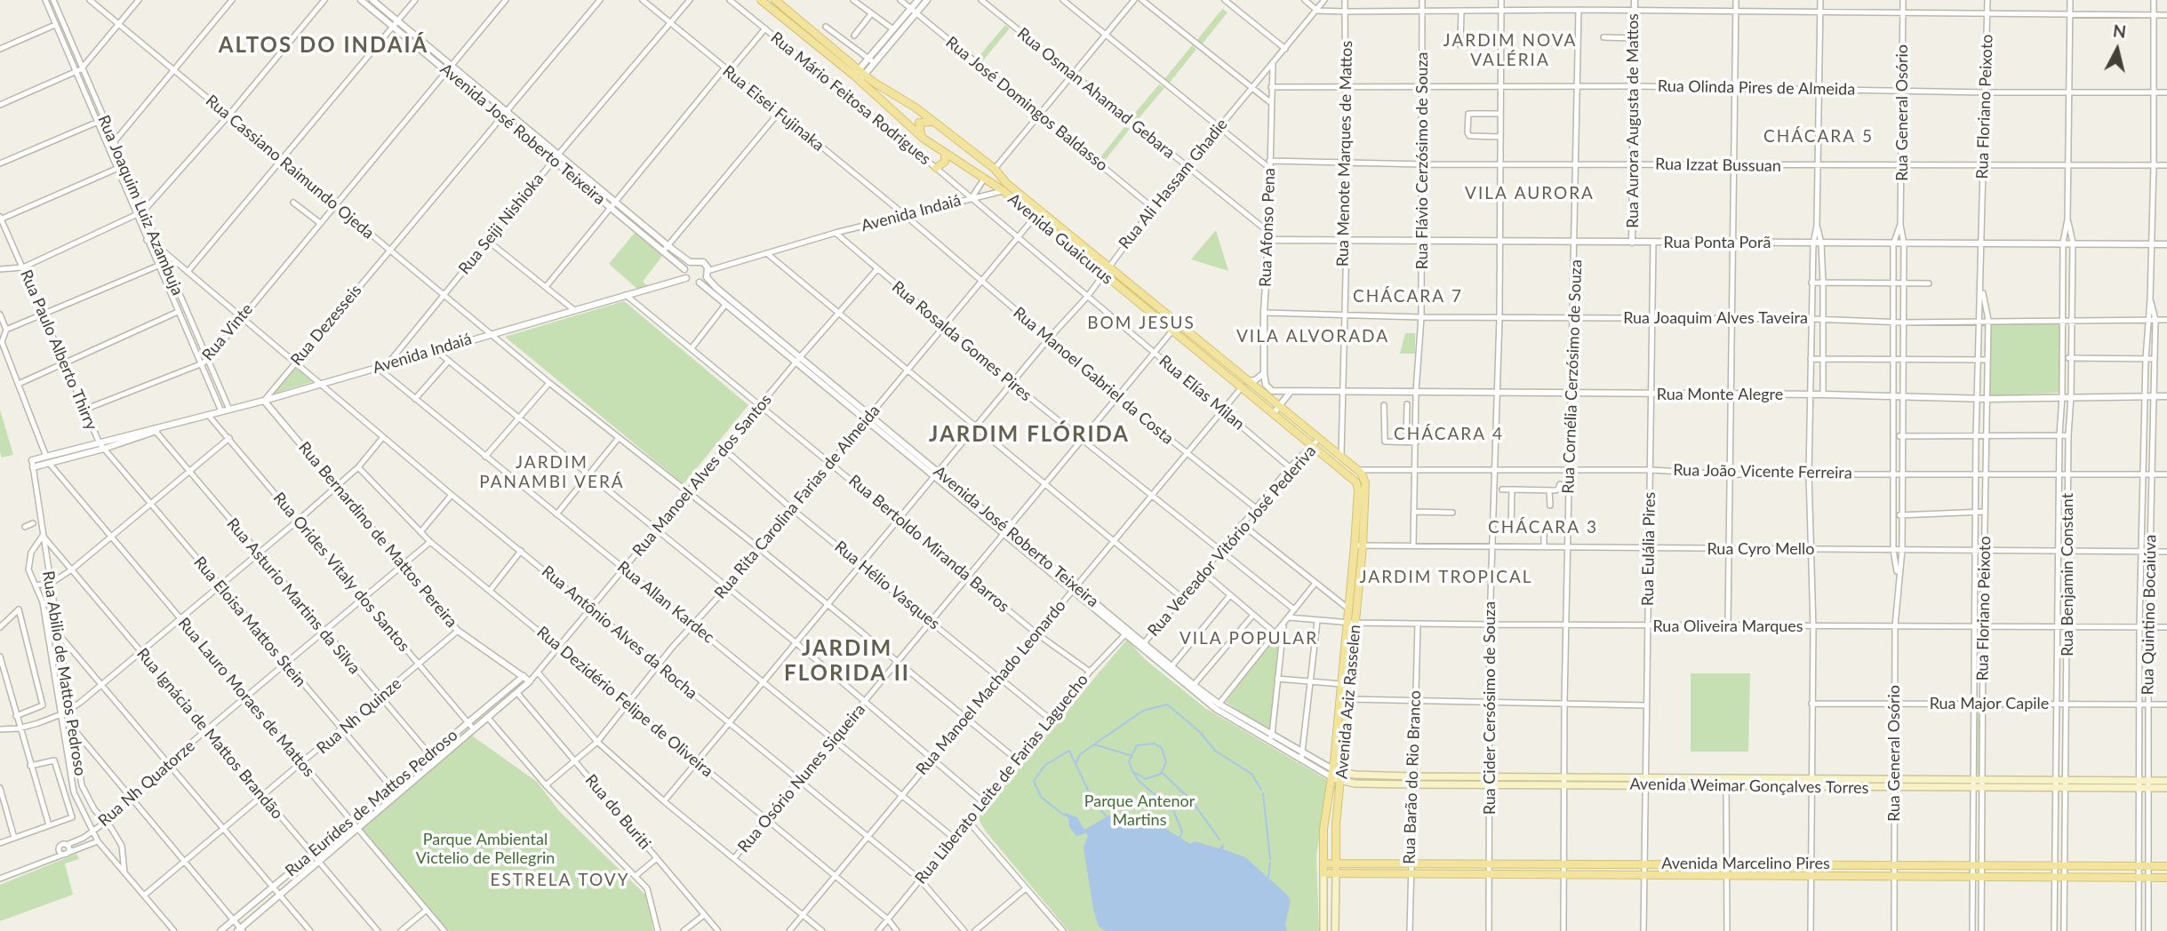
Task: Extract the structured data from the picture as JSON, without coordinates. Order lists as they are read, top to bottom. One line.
{"streets":{"main road":["Avenida Guaicurus","Avenida Aziz Rasselen","Avenida Weimar Gonçalves Torres","Avenida Marcelino Pires"],"street":["Rua Olinda Pires de Almeida","Rua Osman Ahamad Gebara","Rua Mário Feitosa Rodrigues","Rua José Domingos Baldasso","Rua Floriano Peixoto","Rua Eisei Fujinaka","Rua General Osório","Rua Aurora Augusta de Mattos","Avenida José Roberto Teixeira","Rua Menote Marques de Mattos","Rua Flávio Cerzósimo de Souza","Rua Izzat Bussuan","Rua Cassiano Raimundo Ojeda","Rua Ali Hassam Ghadie","Rua Joaquim Luiz Azambuja","Avenida Indaiá","Rua Seiji Nishioka","Rua Afonso Pena","Rua Ponta Porã","Rua Joaquim Alves Taveira","Rua Dezesseis","Rua Vinte","Rua Rosalda Gomes Pires","Rua Paulo Alberto Thirry","Rua Manoel Gabriel da Costa","Rua Cornélia Cerzósimo de Souza","Rua Elías Milan","Rua Monte Alegre","Rua João Vicente Ferreira","Rua Manoel Alves dos Santos","Rua Rita Carolina Farias de Almeida","Rua Bernardino de Mattos Pereira","Rua Vereador Vitório José Pederiva","Rua Bertoldo Miranda Barros","Rua Eulália Pires","Rua Cyro Mello","Rua Orides Vitaly dos Santos","Rua Benjamin Constant","Rua Hélio Vasques","Rua Asturio Martins da Silva","Rua Allan Kardec","Rua Quintino Bocaiúva","Rua Eloisa Mattos Stein","Rua Oliveira Marques","Rua Antônio Alves da Rocha","Rua Abilio de Mattos Pedroso","Rua Manoel Machado Leonardo","Rua Lauro Moraes de Mattos","Rua Dezidério Felipe de Oliveira","Rua Major Capile","Rua Cider Cersósimo de Souza","Rua Nh Quinze","Rua Ignácia de Mattos Brandão","Rua Barão do Rio Branco","Rua Osório Nunes Siqueira","Rua Liberato Leite de Farias Laguecho","Rua Nh Quatorze","Rua Eurídes de Mattos Pedroso","Rua do Buriti"]},"crossings":[["Rua Olinda Pires de Almeida","Rua Floriano Peixoto"],["Rua Olinda Pires de Almeida","Rua General Osório"],["Rua Olinda Pires de Almeida","Rua Aurora Augusta de Mattos"],["Rua Olinda Pires de Almeida","Rua Menote Marques de Mattos"],["Rua Olinda Pires de Almeida","Rua Flávio Cerzósimo de Souza"],["Rua Olinda Pires de Almeida","Rua Afonso Pena"],["Rua Olinda Pires de Almeida","Rua Cornélia Cerzósimo de Souza"],["Rua Olinda Pires de Almeida","Rua Benjamin Constant"],["Rua Olinda Pires de Almeida","Rua Quintino Bocaiúva"],["Rua Olinda Pires de Almeida","Rua Cider Cersósimo de Souza"],["Rua Osman Ahamad Gebara","Rua Ali Hassam Ghadie"],["Rua Osman Ahamad Gebara","Rua Afonso Pena"],["Rua Mário Feitosa Rodrigues","Avenida Indaiá"],["Rua Mário Feitosa Rodrigues","Rua Elías Milan"],["Rua José Domingos Baldasso","Rua Ali Hassam Ghadie"],["Rua Floriano Peixoto","Rua Izzat Bussuan"],["Rua Floriano Peixoto","Rua Ponta Porã"],["Rua Floriano Peixoto","Rua Joaquim Alves Taveira"],["Rua Floriano Peixoto","Rua Monte Alegre"],["Rua Floriano Peixoto","Rua João Vicente Ferreira"],["Rua Floriano Peixoto","Rua Cyro Mello"],["Rua Floriano Peixoto","Rua Oliveira Marques"],["Rua Floriano Peixoto","Rua Major Capile"],["Rua Floriano Peixoto","Avenida Weimar Gonçalves Torres"],["Rua Floriano Peixoto","Avenida Marcelino Pires"],["Rua Eisei Fujinaka","Avenida Indaiá"],["Rua Eisei Fujinaka","Rua Seiji Nishioka"],["Rua Eisei Fujinaka","Rua Manoel Gabriel da Costa"],["Rua General Osório","Rua Izzat Bussuan"],["Rua General Osório","Rua Ponta Porã"],["Rua General Osório","Rua Joaquim Alves Taveira"],["Rua General Osório","Rua Monte Alegre"],["Rua General Osório","Rua João Vicente Ferreira"],["Rua General Osório","Rua Cyro Mello"],["Rua General Osório","Rua Oliveira Marques"],["Rua General Osório","Rua Major Capile"],["Rua General Osório","Avenida Weimar Gonçalves Torres"],["Rua General Osório","Avenida Marcelino Pires"],["Rua Aurora Augusta de Mattos","Rua Izzat Bussuan"],["Rua Aurora Augusta de Mattos","Rua Ponta Porã"],["Avenida José Roberto Teixeira","Rua Ali Hassam Ghadie"],["Avenida José Roberto Teixeira","Avenida Indaiá"],["Avenida José Roberto Teixeira","Rua Seiji Nishioka"],["Avenida José Roberto Teixeira","Rua Dezesseis"],["Avenida José Roberto Teixeira","Rua Vinte"],["Avenida José Roberto Teixeira","Rua Manoel Alves dos Santos"],["Avenida José Roberto Teixeira","Rua Rita Carolina Farias de Almeida"],["Avenida José Roberto Teixeira","Rua Vereador Vitório José Pederiva"],["Avenida José Roberto Teixeira","Rua Manoel Machado Leonardo"],["Avenida José Roberto Teixeira","Avenida Aziz Rasselen"],["Avenida José Roberto Teixeira","Rua Osório Nunes Siqueira"],["Avenida José Roberto Teixeira","Rua Liberato Leite de Farias Laguecho"],["Avenida José Roberto Teixeira","Avenida Weimar Gonçalves Torres"],["Rua Menote Marques de Mattos","Rua Izzat Bussuan"],["Rua Menote Marques de Mattos","Avenida Guaicurus"],["Rua Menote Marques de Mattos","Rua Ponta Porã"],["Rua Menote Marques de Mattos","Rua Joaquim Alves Taveira"],["Rua Menote Marques de Mattos","Rua Monte Alegre"],["Rua Flávio Cerzósimo de Souza","Rua Izzat Bussuan"],["Rua Flávio Cerzósimo de Souza","Rua Ponta Porã"],["Rua Flávio Cerzósimo de Souza","Rua Joaquim Alves Taveira"],["Rua Flávio Cerzósimo de Souza","Rua Monte Alegre"],["Rua Flávio Cerzósimo de Souza","Rua João Vicente Ferreira"],["Rua Flávio Cerzósimo de Souza","Rua Cyro Mello"],["Rua Izzat Bussuan","Rua Afonso Pena"],["Rua Izzat Bussuan","Rua Cornélia Cerzósimo de Souza"],["Rua Izzat Bussuan","Rua Benjamin Constant"],["Rua Izzat Bussuan","Rua Quintino Bocaiúva"],["Rua Izzat Bussuan","Rua Cider Cersósimo de Souza"],["Rua Cassiano Raimundo Ojeda","Rua Ali Hassam Ghadie"],["Rua Cassiano Raimundo Ojeda","Avenida Indaiá"],["Rua Cassiano Raimundo Ojeda","Rua Seiji Nishioka"],["Rua Cassiano Raimundo Ojeda","Rua Dezesseis"],["Rua Cassiano Raimundo Ojeda","Rua Vinte"],["Rua Cassiano Raimundo Ojeda","Rua Manoel Alves dos Santos"],["Rua Cassiano Raimundo Ojeda","Rua Rita Carolina Farias de Almeida"],["Rua Cassiano Raimundo Ojeda","Rua Manoel Machado Leonardo"],["Rua Cassiano Raimundo Ojeda","Rua Osório Nunes Siqueira"],["Rua Cassiano Raimundo Ojeda","Rua Liberato Leite de Farias Laguecho"],["Rua Ali Hassam Ghadie","Rua Afonso Pena"],["Rua Ali Hassam Ghadie","Avenida Guaicurus"],["Rua Ali Hassam Ghadie","Rua Rosalda Gomes Pires"],["Rua Ali Hassam Ghadie","Rua Manoel Gabriel da Costa"],["Rua Ali Hassam Ghadie","Rua Elías Milan"],["Rua Ali Hassam Ghadie","Rua Bertoldo Miranda Barros"],["Rua Ali Hassam Ghadie","Rua Hélio Vasques"],["Rua Ali Hassam Ghadie","Rua Allan Kardec"],["Rua Ali Hassam Ghadie","Rua Antônio Alves da Rocha"],["Rua Ali Hassam Ghadie","Rua Dezidério Felipe de Oliveira"],["Rua Joaquim Luiz Azambuja","Avenida Indaiá"],["Rua Joaquim Luiz Azambuja","Rua Vinte"],["Rua Joaquim Luiz Azambuja","Rua Antônio Alves da Rocha"],["Avenida Indaiá","Rua Seiji Nishioka"],["Avenida Indaiá","Avenida Guaicurus"],["Avenida Indaiá","Rua Dezesseis"],["Avenida Indaiá","Rua Rosalda Gomes Pires"],["Avenida Indaiá","Rua Paulo Alberto Thirry"],["Avenida Indaiá","Rua Manoel Gabriel da Costa"],["Avenida Indaiá","Rua Elías Milan"],["Avenida Indaiá","Rua Bernardino de Mattos Pereira"],["Avenida Indaiá","Rua Bertoldo Miranda Barros"],["Avenida Indaiá","Rua Orides Vitaly dos Santos"],["Avenida Indaiá","Rua Asturio Martins da Silva"],["Avenida Indaiá","Rua Allan Kardec"],["Avenida Indaiá","Rua Eloisa Mattos Stein"],["Avenida Indaiá","Rua Antônio Alves da Rocha"],["Avenida Indaiá","Rua Abilio de Mattos Pedroso"],["Avenida Indaiá","Rua Lauro Moraes de Mattos"],["Rua Afonso Pena","Rua Ponta Porã"],["Rua Afonso Pena","Rua Joaquim Alves Taveira"],["Avenida Guaicurus","Rua João Vicente Ferreira"],["Avenida Guaicurus","Rua Rita Carolina Farias de Almeida"],["Avenida Guaicurus","Rua Vereador Vitório José Pederiva"],["Avenida Guaicurus","Rua Manoel Machado Leonardo"],["Avenida Guaicurus","Avenida Aziz Rasselen"],["Avenida Guaicurus","Rua Osório Nunes Siqueira"],["Rua Ponta Porã","Rua Cornélia Cerzósimo de Souza"],["Rua Ponta Porã","Rua Eulália Pires"],["Rua Ponta Porã","Rua Benjamin Constant"],["Rua Ponta Porã","Rua Quintino Bocaiúva"],["Rua Ponta Porã","Rua Cider Cersósimo de Souza"],["Rua Joaquim Alves Taveira","Rua Cornélia Cerzósimo de Souza"],["Rua Joaquim Alves Taveira","Rua Eulália Pires"],["Rua Joaquim Alves Taveira","Rua Benjamin Constant"],["Rua Joaquim Alves Taveira","Rua Quintino Bocaiúva"],["Rua Joaquim Alves Taveira","Rua Cider Cersósimo de Souza"],["Rua Dezesseis","Rua Bernardino de Mattos Pereira"],["Rua Dezesseis","Rua Antônio Alves da Rocha"],["Rua Vinte","Rua Paulo Alberto Thirry"],["Rua Vinte","Rua Antônio Alves da Rocha"],["Rua Rosalda Gomes Pires","Rua Manoel Alves dos Santos"],["Rua Rosalda Gomes Pires","Rua Rita Carolina Farias de Almeida"],["Rua Rosalda Gomes Pires","Rua Vereador Vitório José Pederiva"],["Rua Rosalda Gomes Pires","Rua Manoel Machado Leonardo"],["Rua Rosalda Gomes Pires","Rua Osório Nunes Siqueira"],["Rua Paulo Alberto Thirry","Rua Eloisa Mattos Stein"],["Rua Manoel Gabriel da Costa","Rua Rita Carolina Farias de Almeida"],["Rua Manoel Gabriel da Costa","Rua Vereador Vitório José Pederiva"],["Rua Manoel Gabriel da Costa","Rua Manoel Machado Leonardo"],["Rua Manoel Gabriel da Costa","Rua Osório Nunes Siqueira"],["Rua Cornélia Cerzósimo de Souza","Rua Monte Alegre"],["Rua Cornélia Cerzósimo de Souza","Rua João Vicente Ferreira"],["Rua Cornélia Cerzósimo de Souza","Rua Cyro Mello"],["Rua Cornélia Cerzósimo de Souza","Rua Oliveira Marques"],["Rua Cornélia Cerzósimo de Souza","Avenida Weimar Gonçalves Torres"],["Rua Cornélia Cerzósimo de Souza","Avenida Marcelino Pires"],["Rua Elías Milan","Rua Rita Carolina Farias de Almeida"],["Rua Elías Milan","Rua Vereador Vitório José Pederiva"],["Rua Elías Milan","Rua Manoel Machado Leonardo"],["Rua Elías Milan","Rua Osório Nunes Siqueira"],["Rua Monte Alegre","Rua Eulália Pires"],["Rua Monte Alegre","Rua Benjamin Constant"],["Rua Monte Alegre","Rua Quintino Bocaiúva"],["Rua Monte Alegre","Rua Cider Cersósimo de Souza"],["Rua João Vicente Ferreira","Rua Eulália Pires"],["Rua João Vicente Ferreira","Rua Benjamin Constant"],["Rua João Vicente Ferreira","Rua Quintino Bocaiúva"],["Rua João Vicente Ferreira","Avenida Aziz Rasselen"],["Rua João Vicente Ferreira","Rua Cider Cersósimo de Souza"],["Rua Manoel Alves dos Santos","Rua Bernardino de Mattos Pereira"],["Rua Manoel Alves dos Santos","Rua Bertoldo Miranda Barros"],["Rua Manoel Alves dos Santos","Rua Hélio Vasques"],["Rua Manoel Alves dos Santos","Rua Allan Kardec"],["Rua Manoel Alves dos Santos","Rua Antônio Alves da Rocha"],["Rua Manoel Alves dos Santos","Rua Dezidério Felipe de Oliveira"],["Rua Manoel Alves dos Santos","Rua Eurídes de Mattos Pedroso"],["Rua Rita Carolina Farias de Almeida","Rua Bertoldo Miranda Barros"],["Rua Rita Carolina Farias de Almeida","Rua Hélio Vasques"],["Rua Rita Carolina Farias de Almeida","Rua Allan Kardec"],["Rua Rita Carolina Farias de Almeida","Rua Antônio Alves da Rocha"],["Rua Rita Carolina Farias de Almeida","Rua Dezidério Felipe de Oliveira"],["Rua Rita Carolina Farias de Almeida","Rua do Buriti"],["Rua Bernardino de Mattos Pereira","Rua Nh Quinze"],["Rua Bernardino de Mattos Pereira","Rua Nh Quatorze"],["Rua Bernardino de Mattos Pereira","Rua Eurídes de Mattos Pedroso"],["Rua Bertoldo Miranda Barros","Rua Manoel Machado Leonardo"],["Rua Bertoldo Miranda Barros","Rua Osório Nunes Siqueira"],["Rua Bertoldo Miranda Barros","Rua Liberato Leite de Farias Laguecho"],["Rua Eulália Pires","Rua Cyro Mello"],["Rua Eulália Pires","Rua Oliveira Marques"],["Rua Eulália Pires","Avenida Weimar Gonçalves Torres"],["Rua Eulália Pires","Avenida Marcelino Pires"],["Rua Cyro Mello","Rua Benjamin Constant"],["Rua Cyro Mello","Rua Quintino Bocaiúva"],["Rua Cyro Mello","Avenida Aziz Rasselen"],["Rua Cyro Mello","Rua Cider Cersósimo de Souza"],["Rua Orides Vitaly dos Santos","Rua Nh Quinze"],["Rua Orides Vitaly dos Santos","Rua Nh Quatorze"],["Rua Orides Vitaly dos Santos","Rua Eurídes de Mattos Pedroso"],["Rua Benjamin Constant","Rua Oliveira Marques"],["Rua Benjamin Constant","Rua Major Capile"],["Rua Benjamin Constant","Avenida Weimar Gonçalves Torres"],["Rua Benjamin Constant","Avenida Marcelino Pires"],["Rua Hélio Vasques","Rua Manoel Machado Leonardo"],["Rua Hélio Vasques","Rua Osório Nunes Siqueira"],["Rua Hélio Vasques","Rua Liberato Leite de Farias Laguecho"],["Rua Asturio Martins da Silva","Rua Nh Quinze"],["Rua Asturio Martins da Silva","Rua Nh Quatorze"],["Rua Asturio Martins da Silva","Rua Eurídes de Mattos Pedroso"],["Rua Allan Kardec","Rua Manoel Machado Leonardo"],["Rua Allan Kardec","Rua Osório Nunes Siqueira"],["Rua Allan Kardec","Rua Liberato Leite de Farias Laguecho"],["Rua Quintino Bocaiúva","Rua Oliveira Marques"],["Rua Quintino Bocaiúva","Rua Major Capile"],["Rua Quintino Bocaiúva","Avenida Weimar Gonçalves Torres"],["Rua Quintino Bocaiúva","Avenida Marcelino Pires"],["Rua Eloisa Mattos Stein","Rua Nh Quinze"],["Rua Eloisa Mattos Stein","Rua Nh Quatorze"],["Rua Eloisa Mattos Stein","Rua Eurídes de Mattos Pedroso"],["Rua Oliveira Marques","Avenida Aziz Rasselen"],["Rua Oliveira Marques","Rua Cider Cersósimo de Souza"],["Rua Oliveira Marques","Rua Barão do Rio Branco"],["Rua Antônio Alves da Rocha","Rua Manoel Machado Leonardo"],["Rua Antônio Alves da Rocha","Rua Osório Nunes Siqueira"],["Rua Antônio Alves da Rocha","Rua Liberato Leite de Farias Laguecho"],["Rua Abilio de Mattos Pedroso","Rua Nh Quinze"],["Rua Abilio de Mattos Pedroso","Rua Ignácia de Mattos Brandão"],["Rua Abilio de Mattos Pedroso","Rua Nh Quatorze"],["Rua Manoel Machado Leonardo","Rua Dezidério Felipe de Oliveira"],["Rua Lauro Moraes de Mattos","Rua Nh Quinze"],["Rua Lauro Moraes de Mattos","Rua Nh Quatorze"],["Rua Lauro Moraes de Mattos","Rua Eurídes de Mattos Pedroso"],["Rua Dezidério Felipe de Oliveira","Rua Osório Nunes Siqueira"],["Rua Dezidério Felipe de Oliveira","Rua Liberato Leite de Farias Laguecho"],["Rua Dezidério Felipe de Oliveira","Rua Nh Quatorze"],["Avenida Aziz Rasselen","Avenida Weimar Gonçalves Torres"],["Avenida Aziz Rasselen","Avenida Marcelino Pires"],["Rua Cider Cersósimo de Souza","Avenida Weimar Gonçalves Torres"],["Rua Cider Cersósimo de Souza","Avenida Marcelino Pires"],["Rua Nh Quinze","Rua Ignácia de Mattos Brandão"],["Rua Ignácia de Mattos Brandão","Rua Nh Quatorze"],["Rua Ignácia de Mattos Brandão","Rua Eurídes de Mattos Pedroso"],["Rua Barão do Rio Branco","Avenida Weimar Gonçalves Torres"],["Rua Barão do Rio Branco","Avenida Marcelino Pires"],["Rua Eurídes de Mattos Pedroso","Rua do Buriti"]],"districts":["JARDIM NOVA VALÉRIA","ALTOS DO INDAIÁ","CHÁCARA 5","VILA AURORA","CHÁCARA 7","BOM JESUS","VILA ALVORADA","JARDIM FLÓRIDA","CHÁCARA 4","JARDIM PANAMBI VERÁ","CHÁCARA 3","JARDIM TROPICAL","VILA POPULAR","JARDIM FLORIDA II","ESTRELA TOVY"],"parks":["Parque Antenor Martins","Parque Ambiental Victelio de Pellegrin"],"north":"top"}
